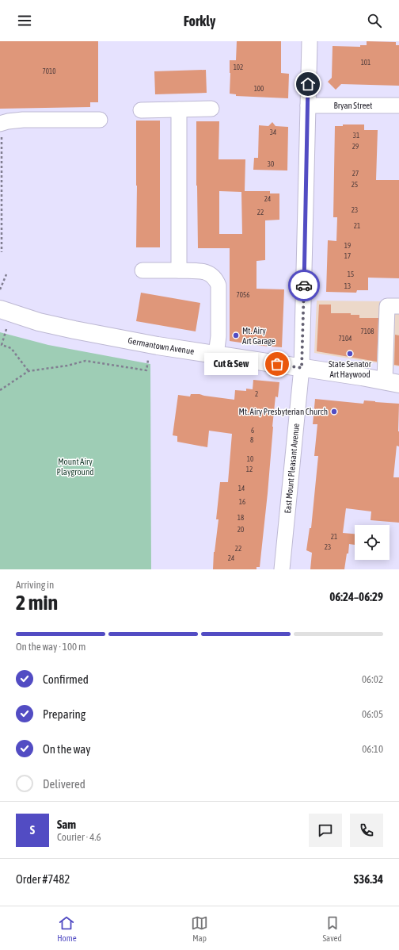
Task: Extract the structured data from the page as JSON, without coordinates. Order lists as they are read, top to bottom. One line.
{"streets":{"main road":["Germantown Avenue"],"street":["Bryan Street","East Mount Pleasant Avenue"]},"crossings":[["Bryan Street","East Mount Pleasant Avenue"],["Germantown Avenue","East Mount Pleasant Avenue"]],"parks":["Mount Airy Playground"],"places":["Mt. Airy Art Garage","State Senator Art Haywood","Cut & Sew","Mt. Airy Presbyterian Church"],"house_numbers":["101","102","7010","100","34","31","29","30","27","25","24","23","22","21","19","17","15","13","7056","7108","7104","2","6","8","10","12","14","16","18","20","21","23","22","24"],"page":{"header":"Forkly","bubble":"Cut & Sew","heading":["2 min","Arriving in","06:24–06:29"],"panel":["Sam","Courier · 4.6","Order #7482","$36.34"],"bar":"On the way · 100 m","list":[["Confirmed","06:02"],["Preparing","06:05"],["On the way","06:10"],"Delivered"],"round":"S","tabs":["Home","Map","Saved"]}}
